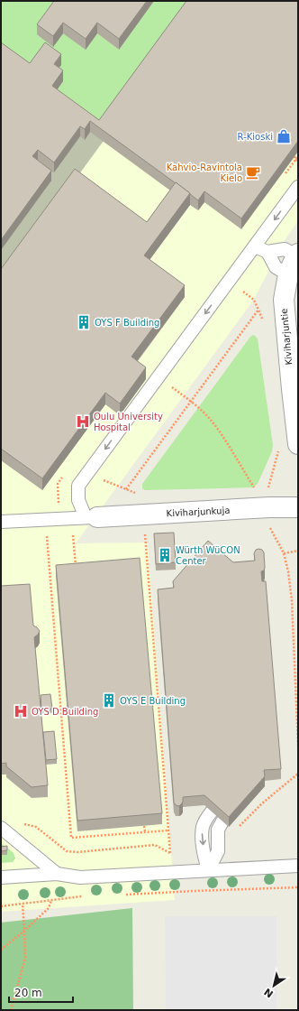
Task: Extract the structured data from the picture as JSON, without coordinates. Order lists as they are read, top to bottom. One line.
{"streets":{"street":["Kiviharjuntie","Kiviharjunkuja"]},"places":{"shop":["R-Kioski"],"cafe":["Kahvio-Ravintola Kielo"],"building":["OYS F Building","Würth WüCON Center","OYS E Building"],"hospital":["Oulu University Hospital","OYS D Building"]},"scale_bar":"20 m","north":"bottom left"}
